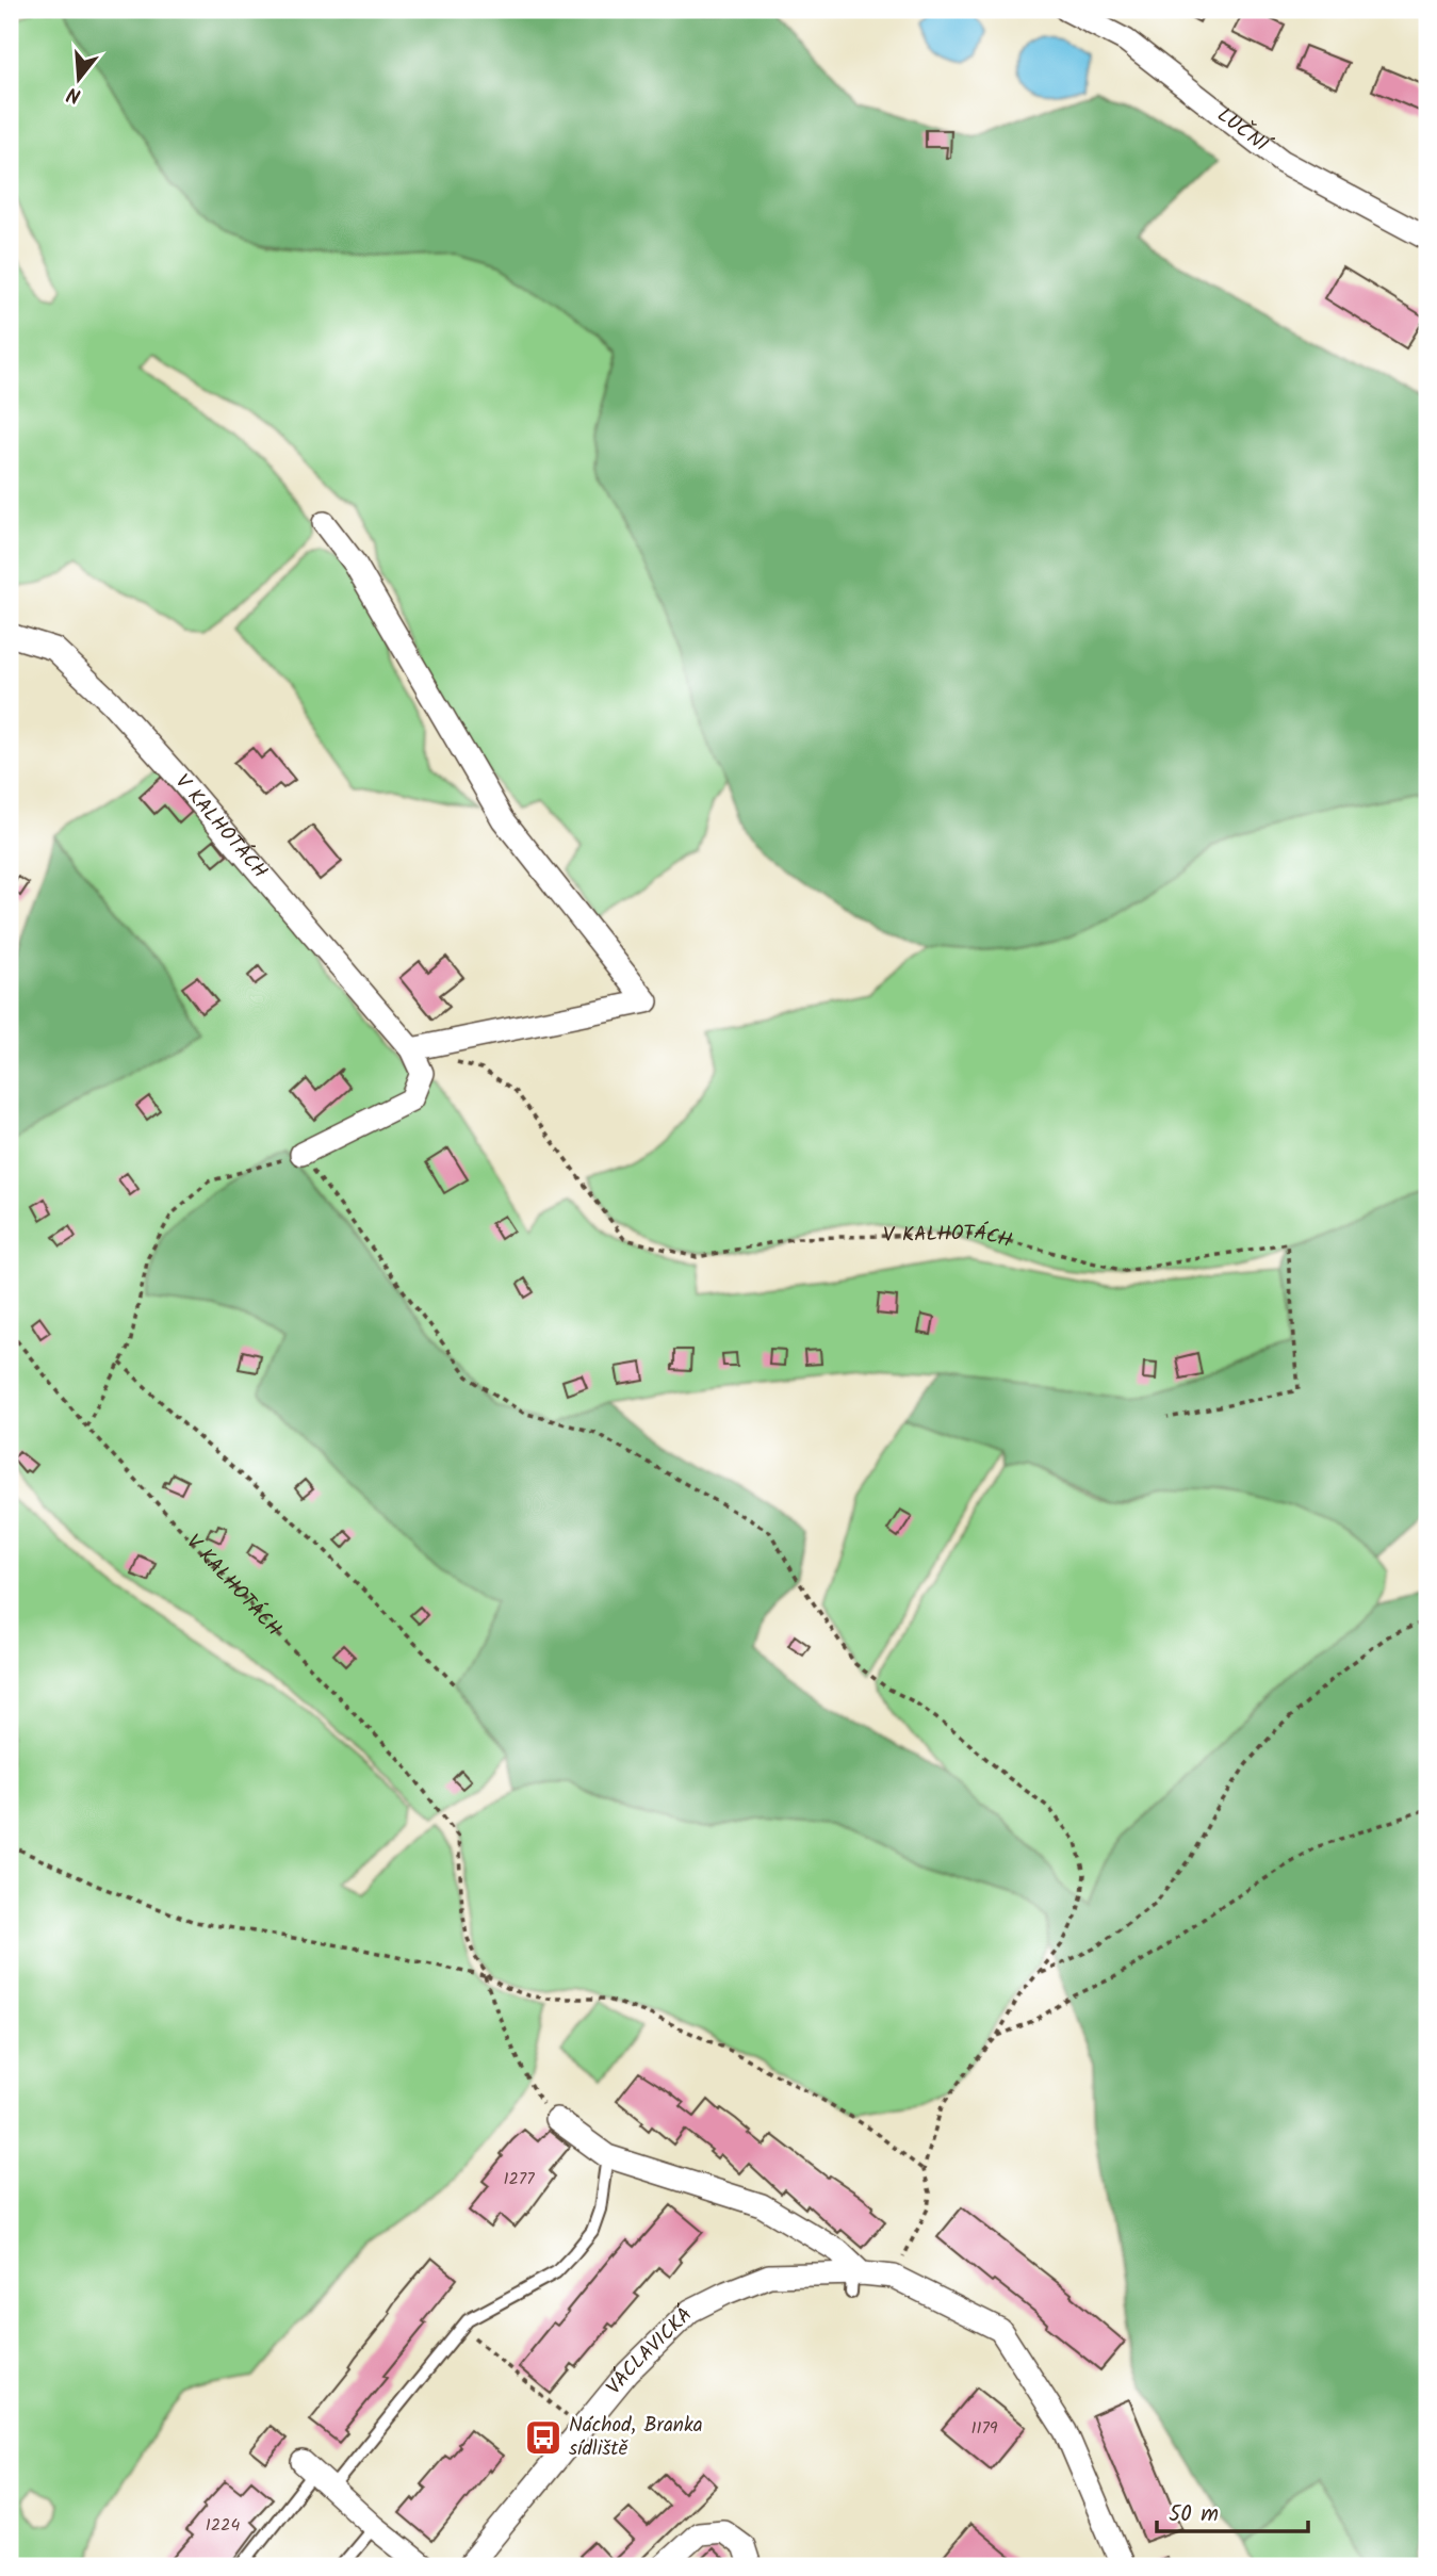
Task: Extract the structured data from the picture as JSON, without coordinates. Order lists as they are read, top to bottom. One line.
{"streets":{"street":["LUČNÍ","V KALHOTÁCH","VÁCLAVICKÁ"]},"places":{"bus stop":["Náchod, Branka sídliště"]},"house_numbers":["1277","1179","1224"],"scale_bar":"50 m","north":"bottom"}
